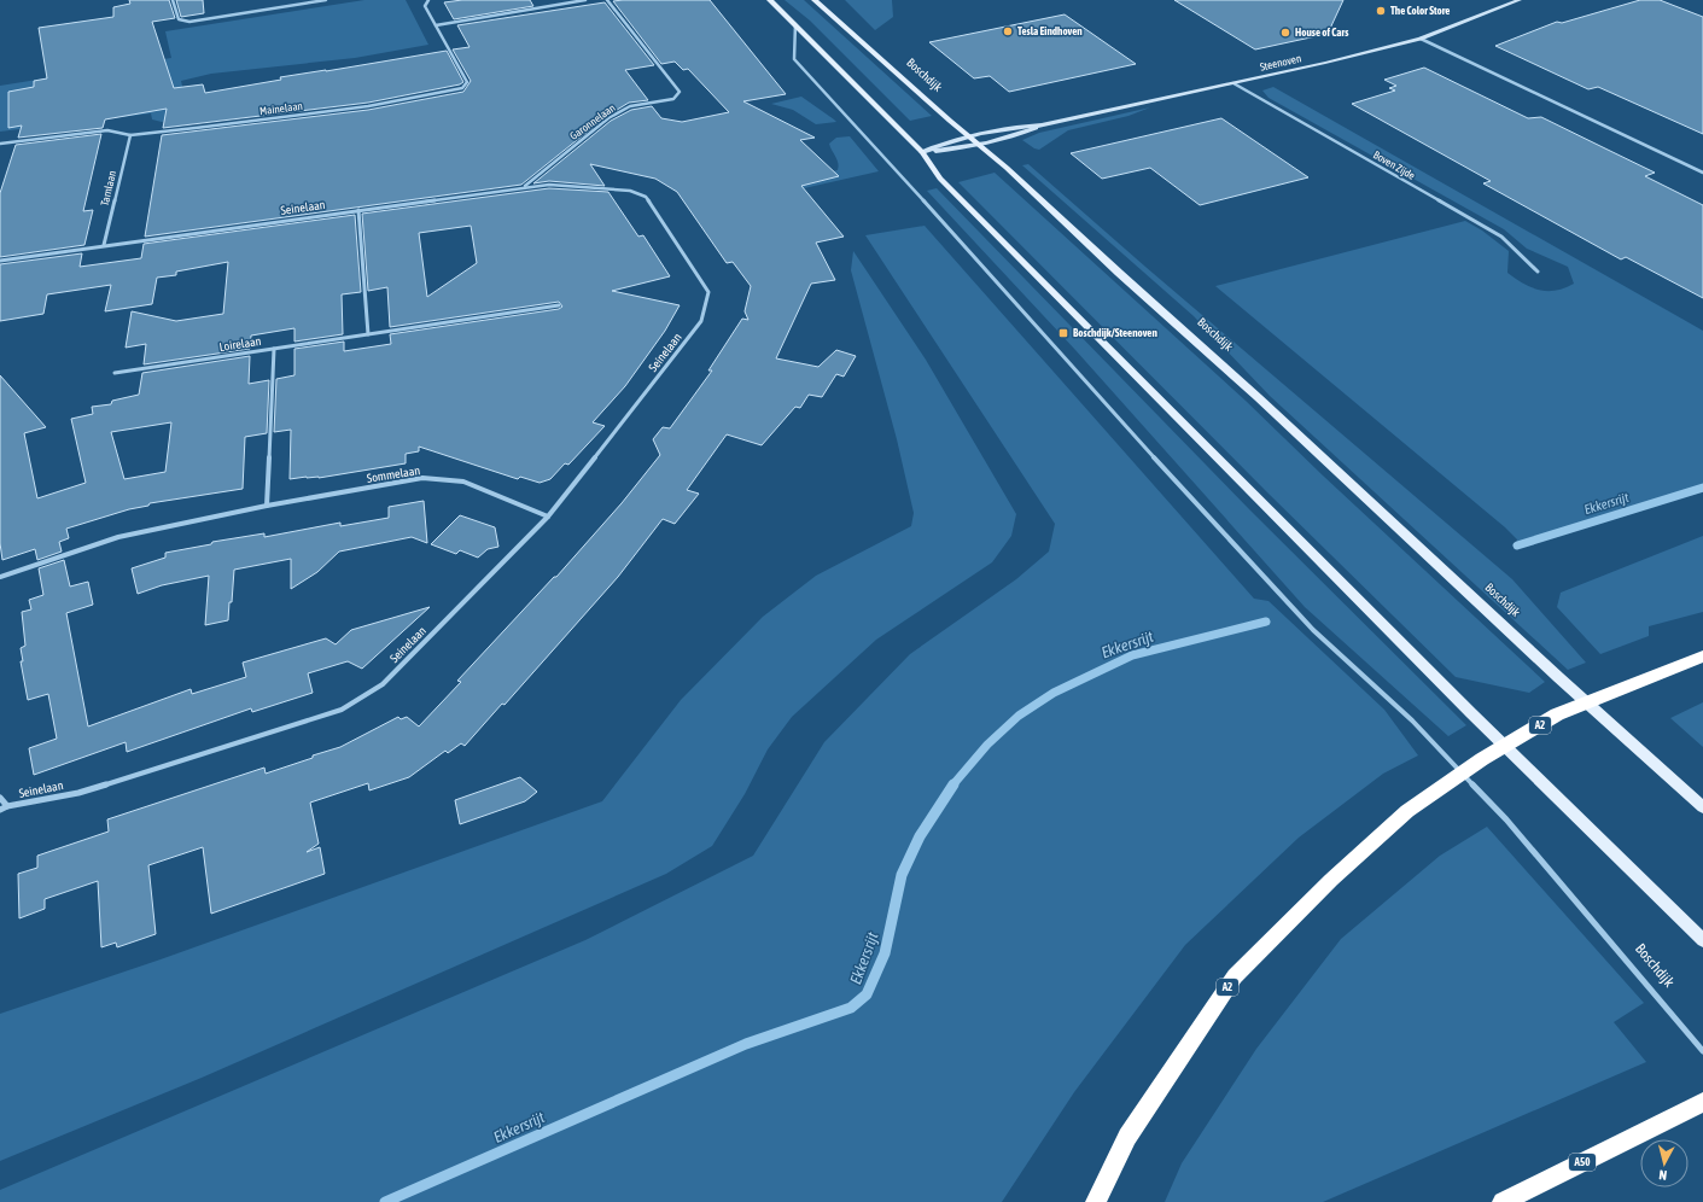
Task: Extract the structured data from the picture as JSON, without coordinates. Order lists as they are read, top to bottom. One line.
{"streets":{"highway":["A2","A50"],"main road":["Boschdijk"],"street":["Steenoven","Mainelaan","Garonnelaan","Boven Zijde","Tarnlaan","Seinelaan","Loirelaan","Sommelaan"]},"crossings":[["Steenoven","Boschdijk"],["Steenoven","Boven Zijde"],["Mainelaan","Tarnlaan"],["Garonnelaan","Seinelaan"],["Tarnlaan","Seinelaan"],["Seinelaan","Sommelaan"]],"water":["Ekkersrijt"],"places":{"other":["The Color Store","Tesla Eindhoven","House of Cars"],"transit":["Boschdijk/Steenoven"]},"north":"bottom"}
